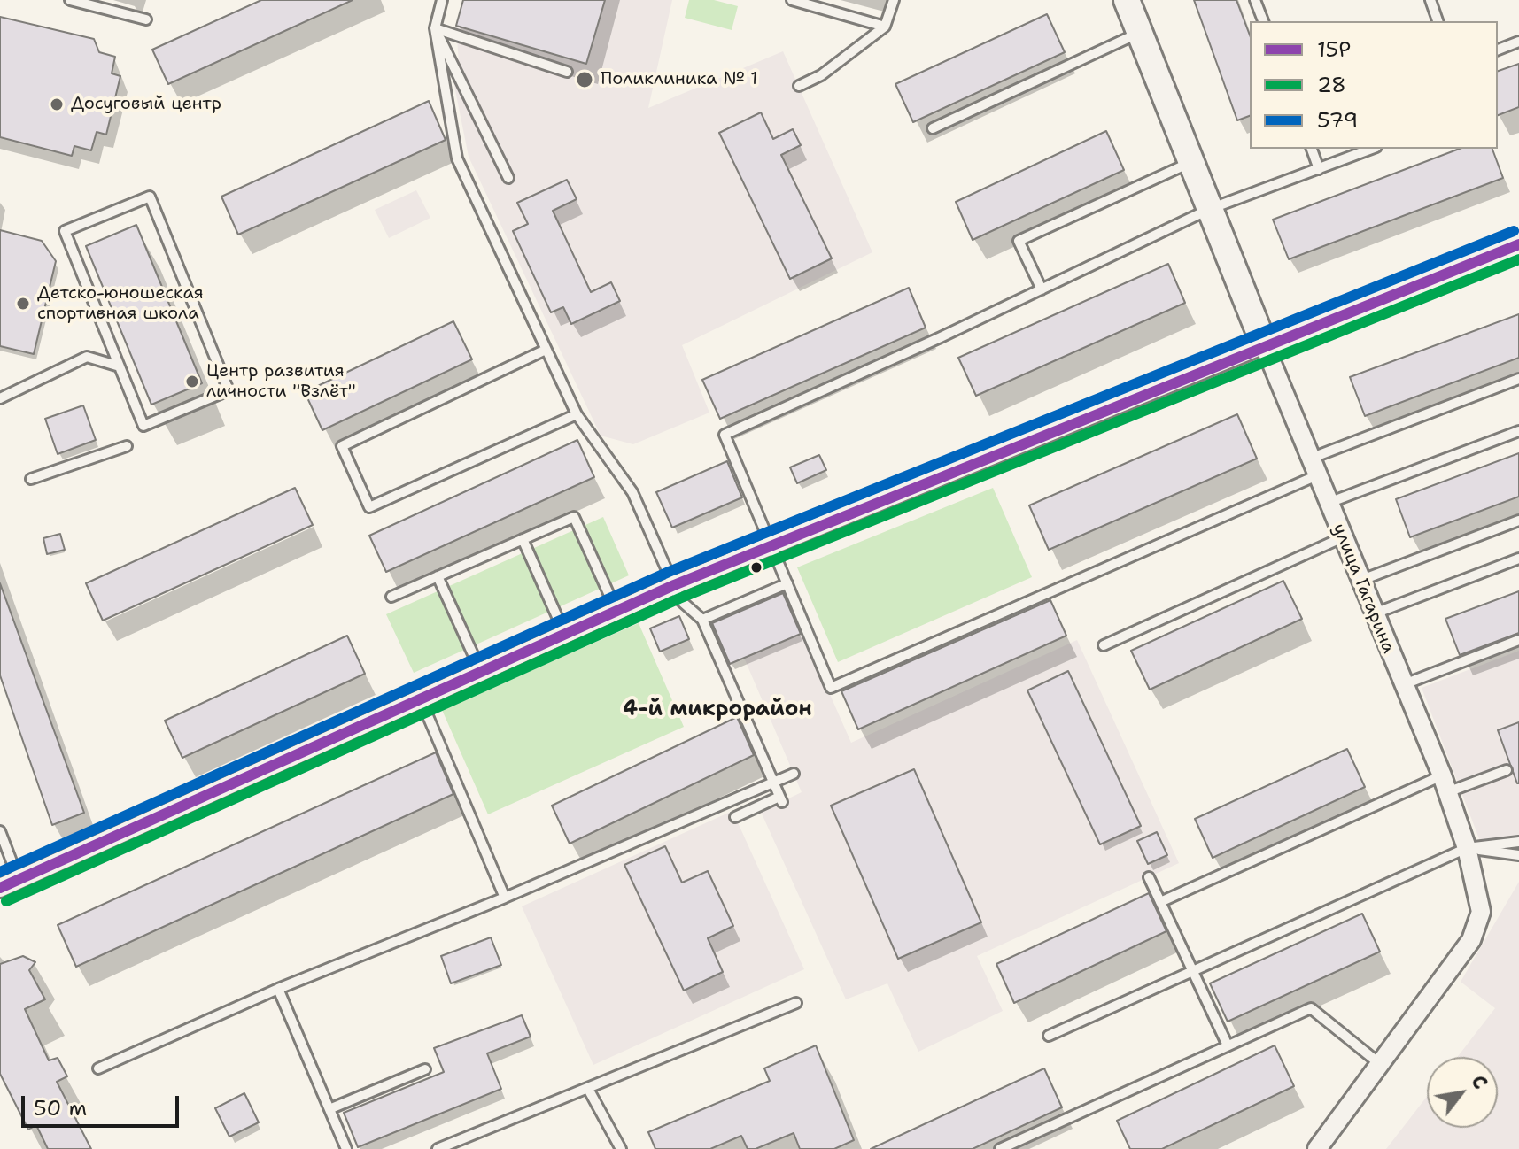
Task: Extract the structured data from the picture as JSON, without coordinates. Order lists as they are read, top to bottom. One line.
{"streets":{"street":["улица Гагарина"]},"districts":["4-й микрорайон"],"places":["Поликлиника № 1","Досуговый центр","Детско-юношеская спортивная школа","Центр развития личности \"Взлёт\""],"lines":["transit line 579","transit line 15Р","transit line 28"],"legend":["15Р","28","579"],"scale_bar":"50 m","north":"top right"}
